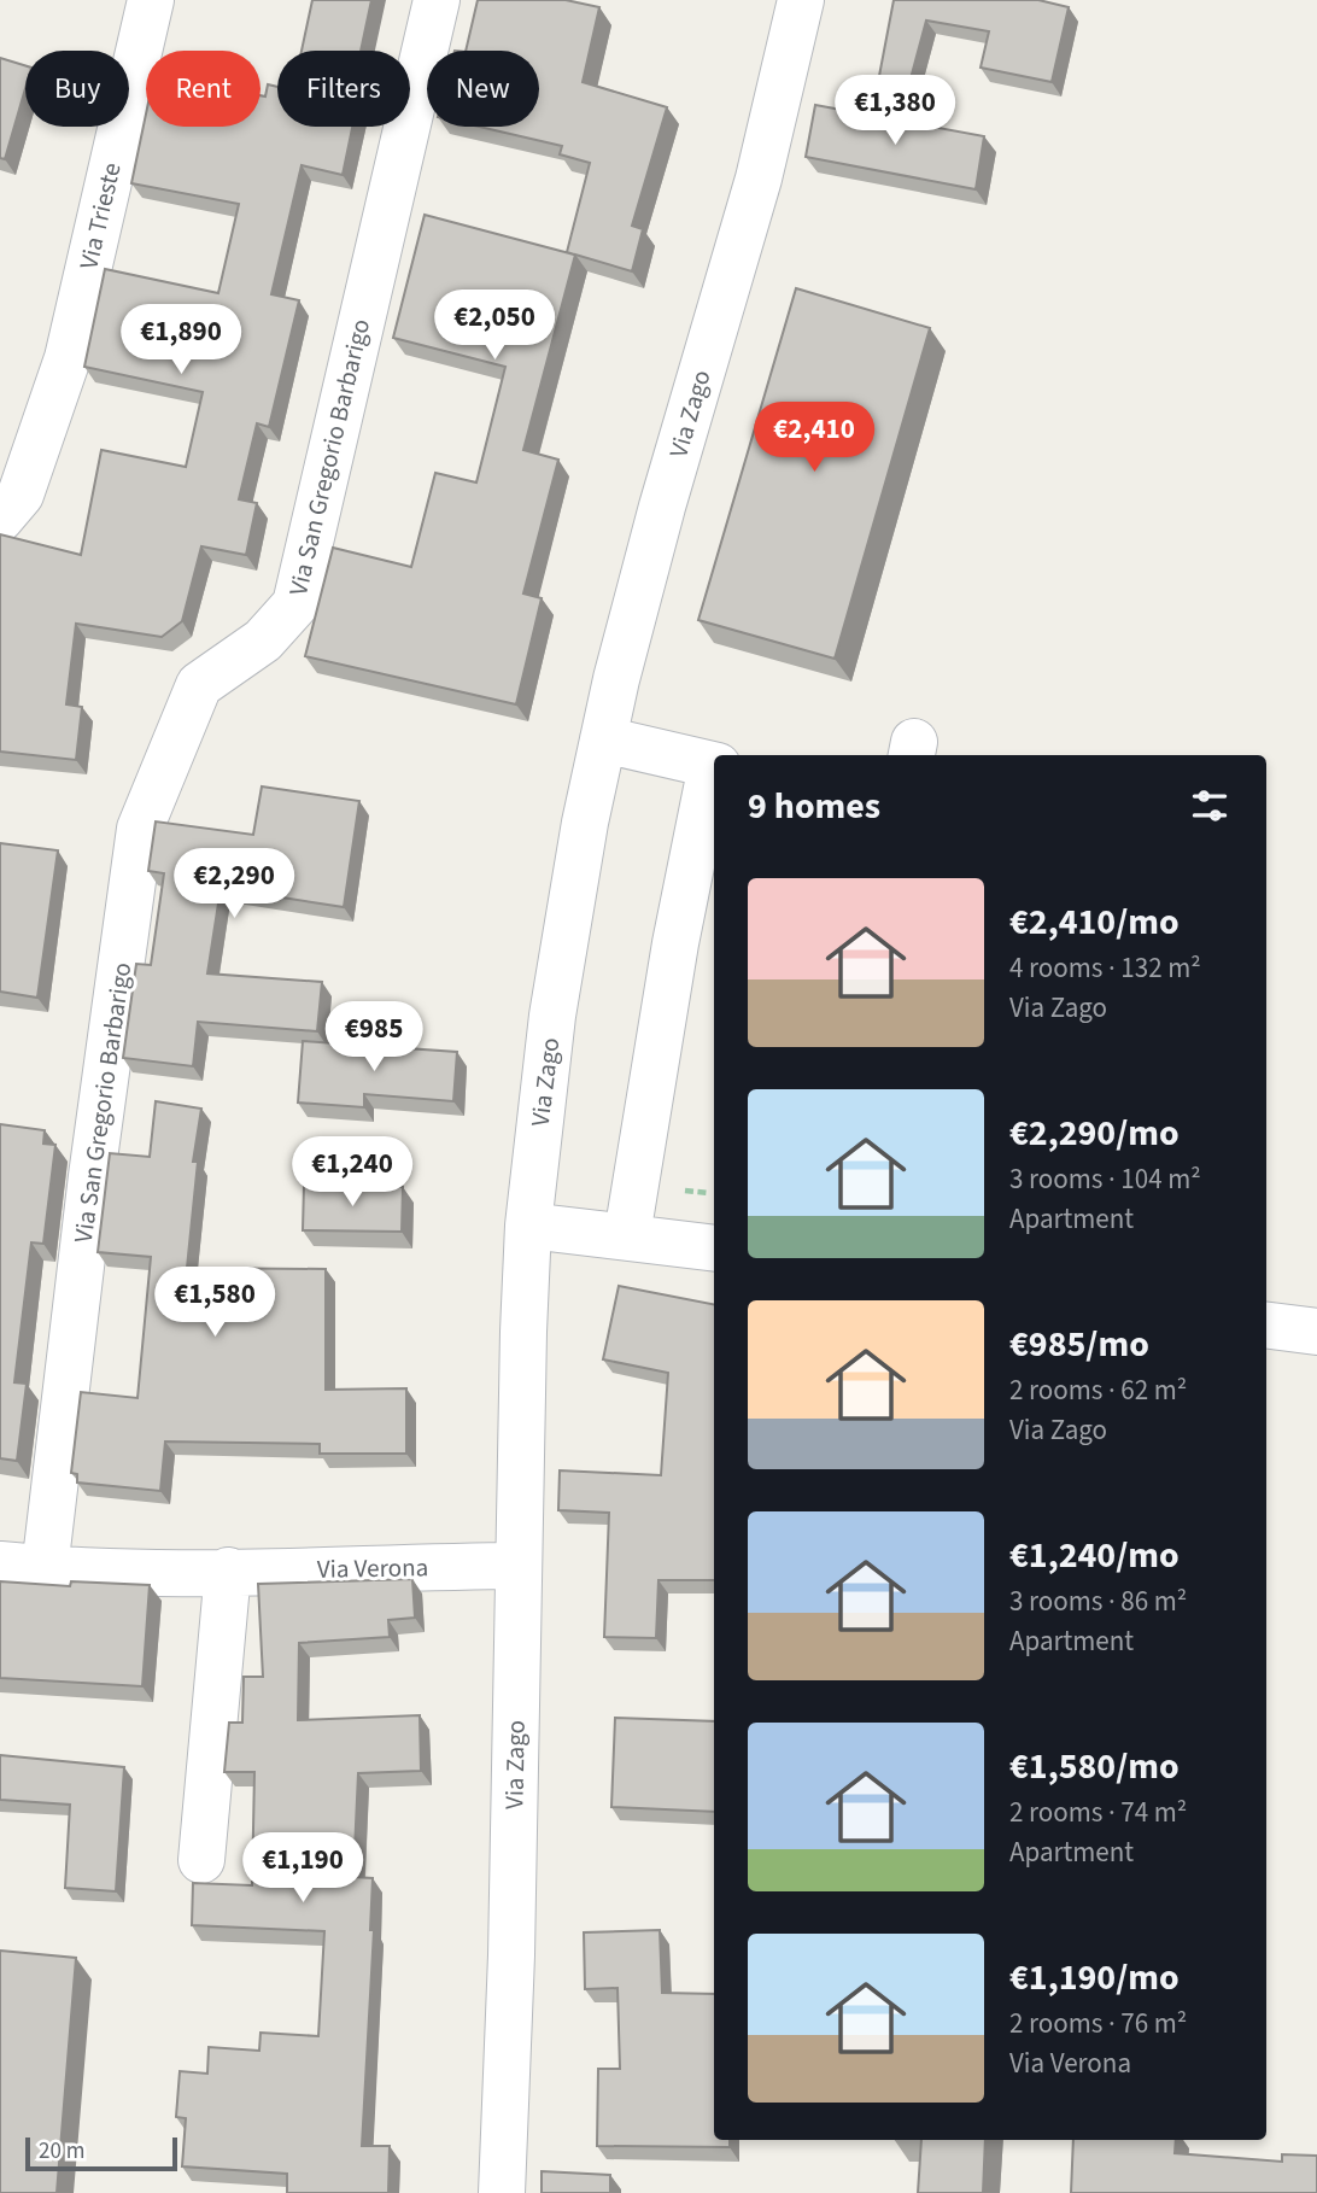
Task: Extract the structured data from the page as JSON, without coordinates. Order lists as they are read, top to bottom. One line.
{"streets":{"street":["Via Trieste","Via Zago","Via San Gregorio Barbarigo","Via Verona"]},"crossings":[["Via Zago","Via Verona"],["Via San Gregorio Barbarigo","Via Verona"]],"scale_bar":"20 m","page":{"chip":["Buy","Rent","Filters","New"],"price":["€1,380","€2,050","€1,890","€2,410","€2,290","€985","€1,240","€1,580","€1,190"],"heading":"9 homes","list":[{"name":"€2,410/mo","note":"4 rooms · 132 m² · Via Zago"},{"name":"€2,290/mo","note":"3 rooms · 104 m² · Apartment"},{"name":"€985/mo","note":"2 rooms · 62 m² · Via Zago"},{"name":"€1,240/mo","note":"3 rooms · 86 m² · Apartment"},{"name":"€1,580/mo","note":"2 rooms · 74 m² · Apartment"},{"name":"€1,190/mo","note":"2 rooms · 76 m² · Via Verona"}],"scale":"20 m"}}
